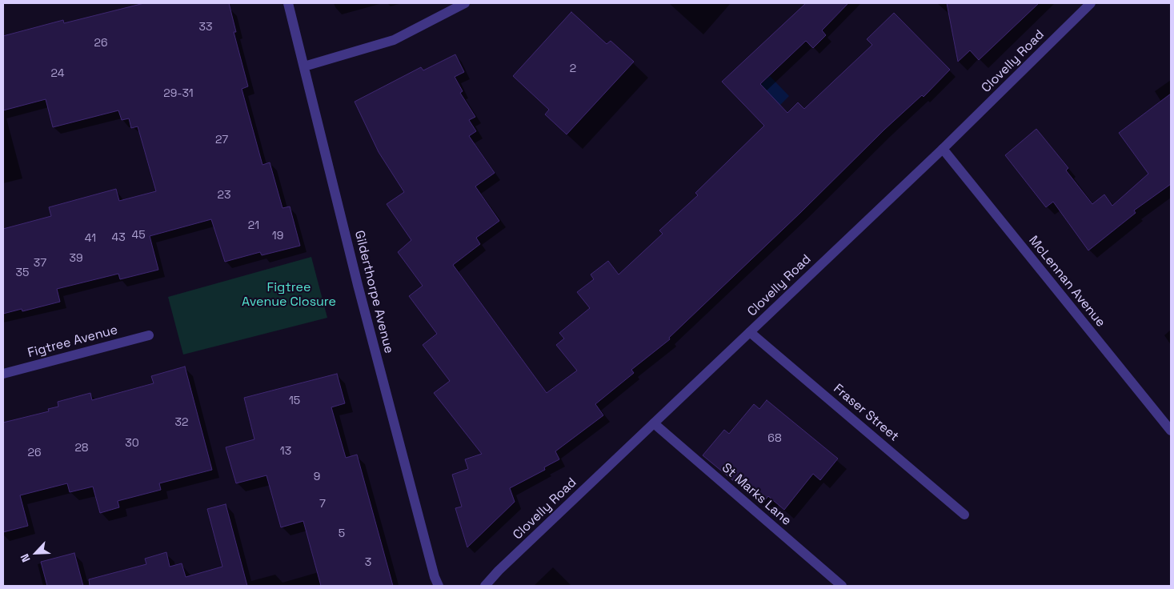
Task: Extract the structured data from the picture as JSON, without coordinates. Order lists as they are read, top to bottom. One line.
{"streets":{"street":["Clovelly Road","McLennan Avenue","Gilderthorpe Avenue","Figtree Avenue","Fraser Street","St Marks Lane"]},"crossings":[["Clovelly Road","McLennan Avenue"],["Clovelly Road","Fraser Street"],["Clovelly Road","St Marks Lane"]],"parks":["Figtree Avenue Closure"],"house_numbers":["33","26","2","24","29-31","27","23","21","45","19","43","41","39","37","35","15","32","68","30","28","13","26","9","7","5","3"],"north":"bottom left"}
